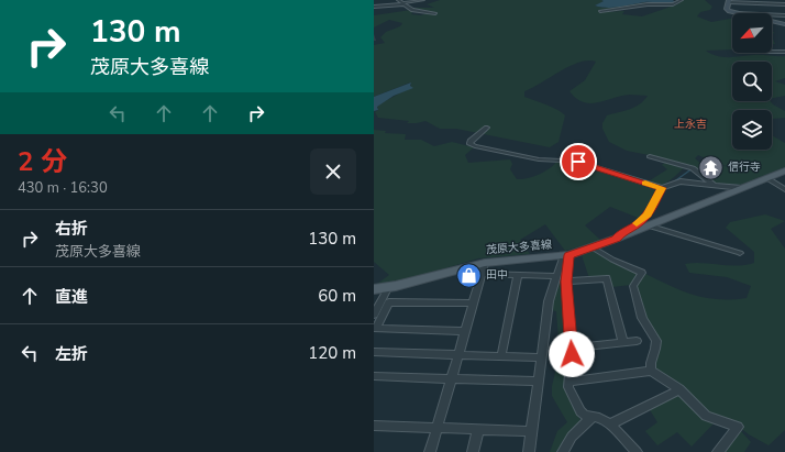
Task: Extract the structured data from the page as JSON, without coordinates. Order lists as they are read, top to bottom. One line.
{"streets":{"main road":["茂原大多喜線"]},"districts":["上永吉"],"places":{"temple":["信行寺"],"shop":["田中"]},"north":"bottom left","page":{"turn":["130 m","茂原大多喜線"],"heading":["2 分","430 m · 16:30"],"list":[{"name":"右折","note":"茂原大多喜線","value":"130 m"},{"name":"直進","value":"60 m"},{"name":"左折","value":"120 m"}]}}
